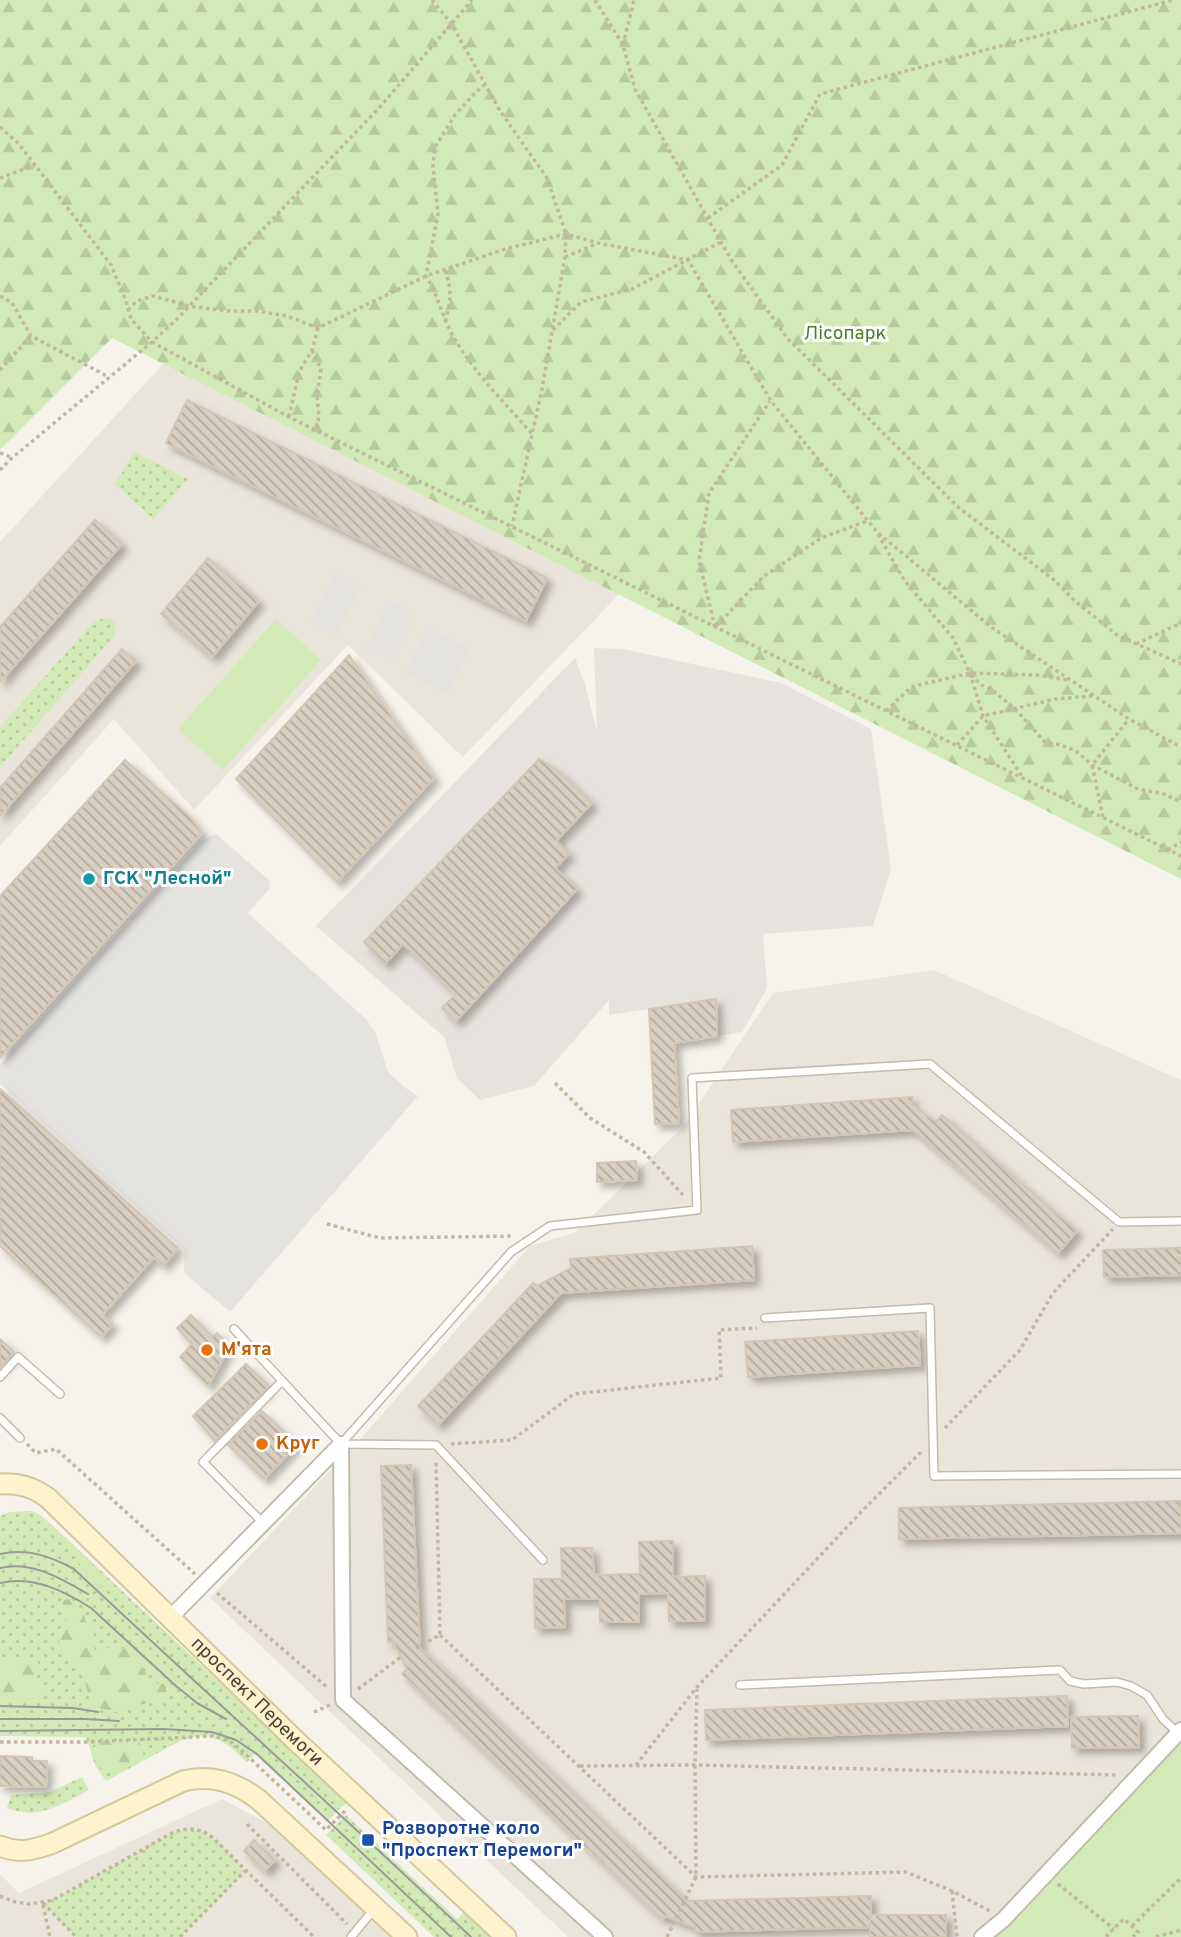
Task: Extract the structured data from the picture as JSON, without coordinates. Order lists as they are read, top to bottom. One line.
{"streets":{"main road":["проспект Перемоги"]},"parks":["Лісопарк"],"places":{"other":["ГСК \"Лесной\"","Мʼята","Круг"],"transit":["Розворотне коло \"Проспект Перемоги\""]}}
